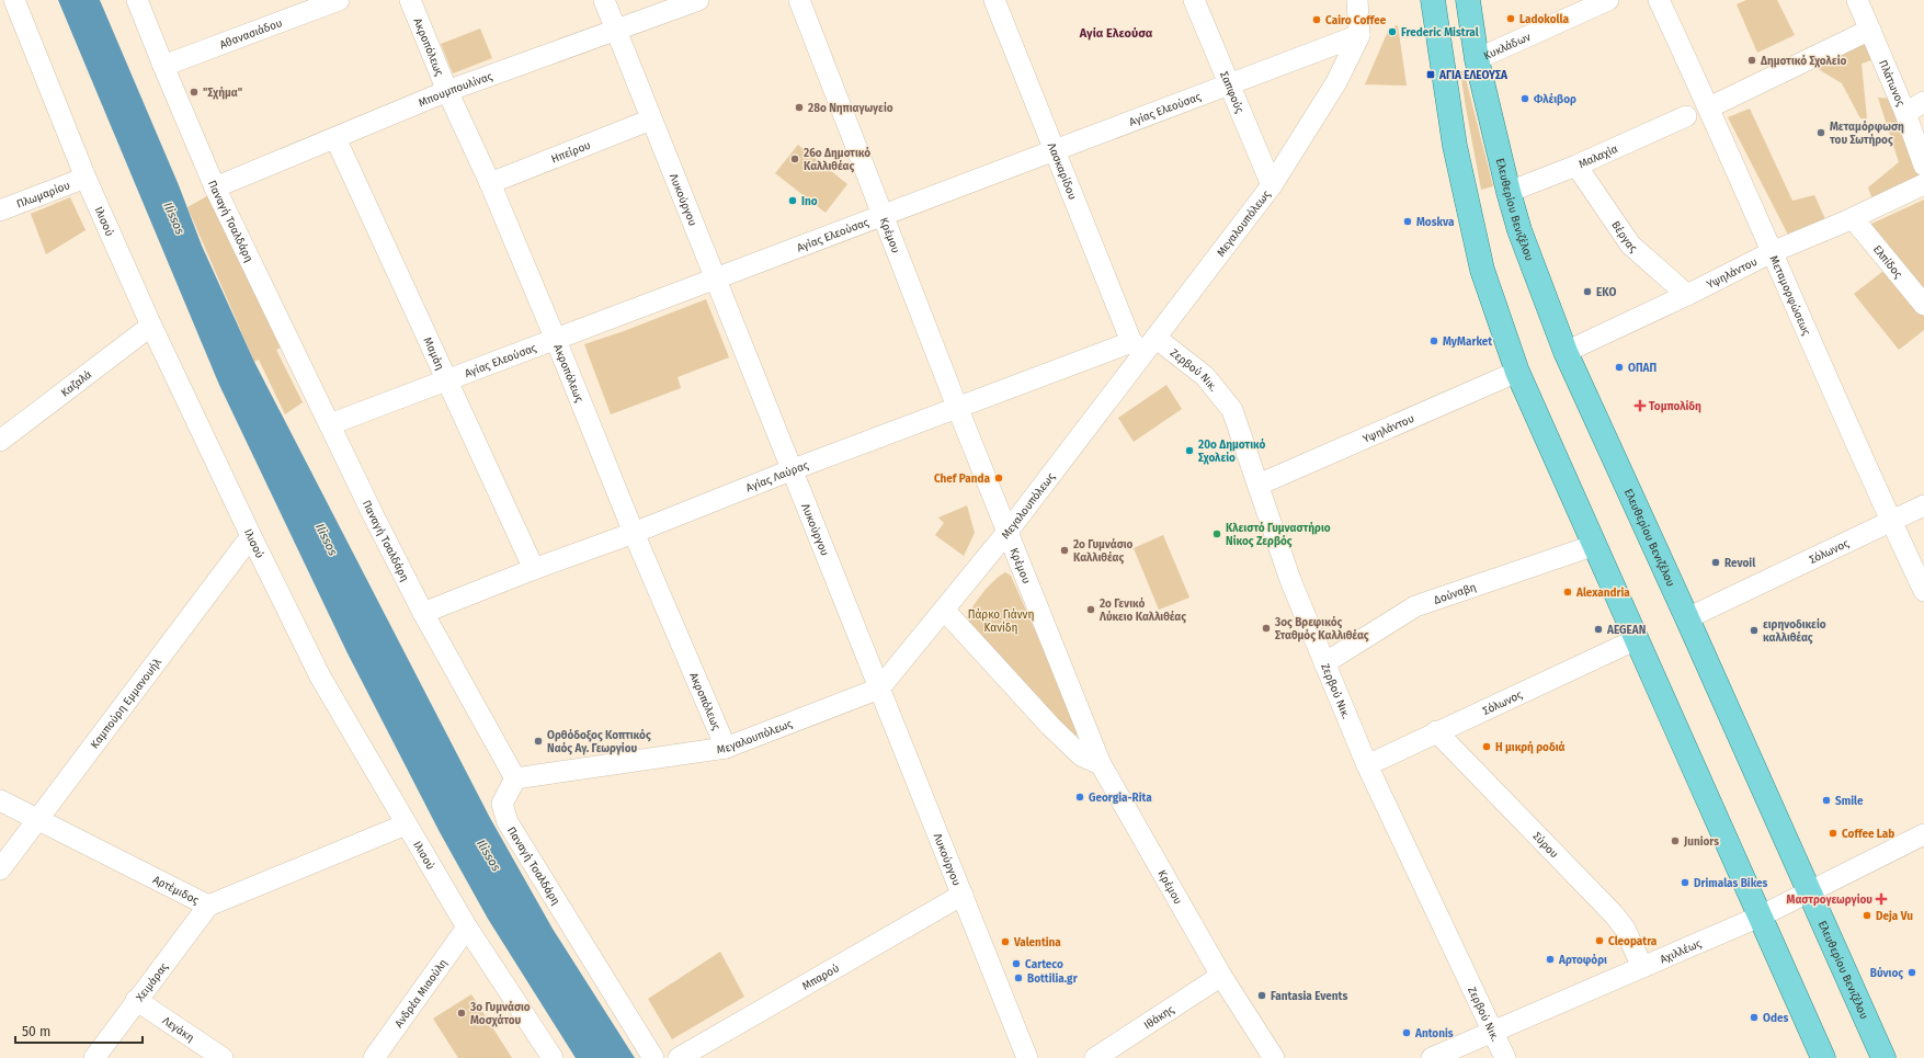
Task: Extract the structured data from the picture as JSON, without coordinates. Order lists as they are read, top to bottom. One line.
{"streets":{"main road":["Ελευθερίου Βενιζέλου"],"street":["Αθανασιάδου","Κυκλάδων","Ακροπόλεως","Πλάτωνος","Μπουμπουλίνας","Σαπφούς","Αγίας Ελεούσας","Ηπείρου","Μαλαχία","Λασκαρίδου","Πλωμαρίου","Λυκούργου","Παναγή Τσαλδάρη","Ιλισού","Μεγαλουπόλεως","Κρέμου","Βέργας","Ελπίδος","Υψηλάντου","Μεταμορφώσεως","Μαμάη","Ζερβού Νικ.","Καζαλά","Αγίας Λαύρας","Σόλωνος","Δούναβη","Καμπούρη Εμμανουήλ","Σύρου","Αρτέμιδος","Αχιλλέως","Μπαρού","Χειμάρας","Ανδρέα Μιαούλη","Ιθάκης","Λεγάκη"]},"crossings":[["Αθανασιάδου","Παναγή Τσαλδάρη"],["Κυκλάδων","Ελευθερίου Βενιζέλου"],["Ακροπόλεως","Μπουμπουλίνας"],["Ακροπόλεως","Αγίας Ελεούσας"],["Ακροπόλεως","Ηπείρου"],["Ακροπόλεως","Μεγαλουπόλεως"],["Ακροπόλεως","Αγίας Λαύρας"],["Μπουμπουλίνας","Λυκούργου"],["Μπουμπουλίνας","Παναγή Τσαλδάρη"],["Μπουμπουλίνας","Μαμάη"],["Σαπφούς","Αγίας Ελεούσας"],["Σαπφούς","Μεγαλουπόλεως"],["Αγίας Ελεούσας","Λασκαρίδου"],["Αγίας Ελεούσας","Λυκούργου"],["Αγίας Ελεούσας","Παναγή Τσαλδάρη"],["Αγίας Ελεούσας","Μεγαλουπόλεως"],["Αγίας Ελεούσας","Κρέμου"],["Αγίας Ελεούσας","Μαμάη"],["Ηπείρου","Λυκούργου"],["Μαλαχία","Ελευθερίου Βενιζέλου"],["Μαλαχία","Βέργας"],["Λασκαρίδου","Μεγαλουπόλεως"],["Λασκαρίδου","Ζερβού Νικ."],["Λασκαρίδου","Αγίας Λαύρας"],["Πλωμαρίου","Ιλισού"],["Λυκούργου","Μεγαλουπόλεως"],["Λυκούργου","Αγίας Λαύρας"],["Λυκούργου","Μπαρού"],["Ελευθερίου Βενιζέλου","Υψηλάντου"],["Ελευθερίου Βενιζέλου","Σόλωνος"],["Ελευθερίου Βενιζέλου","Αχιλλέως"],["Παναγή Τσαλδάρη","Μεγαλουπόλεως"],["Παναγή Τσαλδάρη","Αγίας Λαύρας"],["Ιλισού","Καζαλά"],["Ιλισού","Καμπούρη Εμμανουήλ"],["Ιλισού","Αρτέμιδος"],["Ιλισού","Ανδρέα Μιαούλη"],["Μεγαλουπόλεως","Κρέμου"],["Μεγαλουπόλεως","Ζερβού Νικ."],["Μεγαλουπόλεως","Αγίας Λαύρας"],["Κρέμου","Αγίας Λαύρας"],["Κρέμου","Ιθάκης"],["Βέργας","Υψηλάντου"],["Ελπίδος","Υψηλάντου"],["Υψηλάντου","Μεταμορφώσεως"],["Υψηλάντου","Ζερβού Νικ."],["Μεταμορφώσεως","Σόλωνος"],["Μαμάη","Αγίας Λαύρας"],["Ζερβού Νικ.","Αγίας Λαύρας"],["Ζερβού Νικ.","Σόλωνος"],["Ζερβού Νικ.","Δούναβη"],["Ζερβού Νικ.","Αχιλλέως"],["Σόλωνος","Σύρου"],["Καμπούρη Εμμανουήλ","Αρτέμιδος"],["Σύρου","Αχιλλέως"],["Αρτέμιδος","Χειμάρας"],["Χειμάρας","Λεγάκη"]],"districts":["Αγία Ελεούσα"],"water":["Ilissos"],"parks":["Πάρκο Γιάννη Κανίδη"],"places":{"other":["Ladokolla","Cairo Coffee","Frederic Mistral","Δημοτικό Σχολείο","\"Σχήμα\"","Φλέιβορ","28ο Νηπιαγωγείο","Μεταμόρφωση του Σωτήρος","26ο Δημοτικό Καλλιθέας","Ino","Moskva","EKO","MyMarket","ΟΠΑΠ","20ο Δημοτικό Σχολείο","Chef Panda","Κλειστό Γυμναστήριο Νίκος Ζερβός","2ο Γυμνάσιο Καλλιθέας","Revoil","Alexandria","2ο Γενικό Λύκειο Καλλιθέας","3ος Βρεφικός Σταθμός Καλλιθέας","AEGEAN","ειρηνοδικείο καλλιθέας","Ορθόδοξος Κοπτικός Ναός Αγ. Γεωργίου","Η μικρή ροδιά","Georgia-Rita","Smile","Coffee Lab","Juniors","Drimalas Bikes","Deja Vu","Cleopatra","Valentina","Αρτοφόρι","Carteco","Βύνιος","Bottilia.gr","Fantasia Events","3o Γυμνάσιο Μοσχάτου","Odes","Antonis"],"transit":["ΑΓΙΑ ΕΛΕΟΥΣΑ"],"health":["Τομπολίδη","Μαστρογεωργίου"]},"scale_bar":"50 m"}
